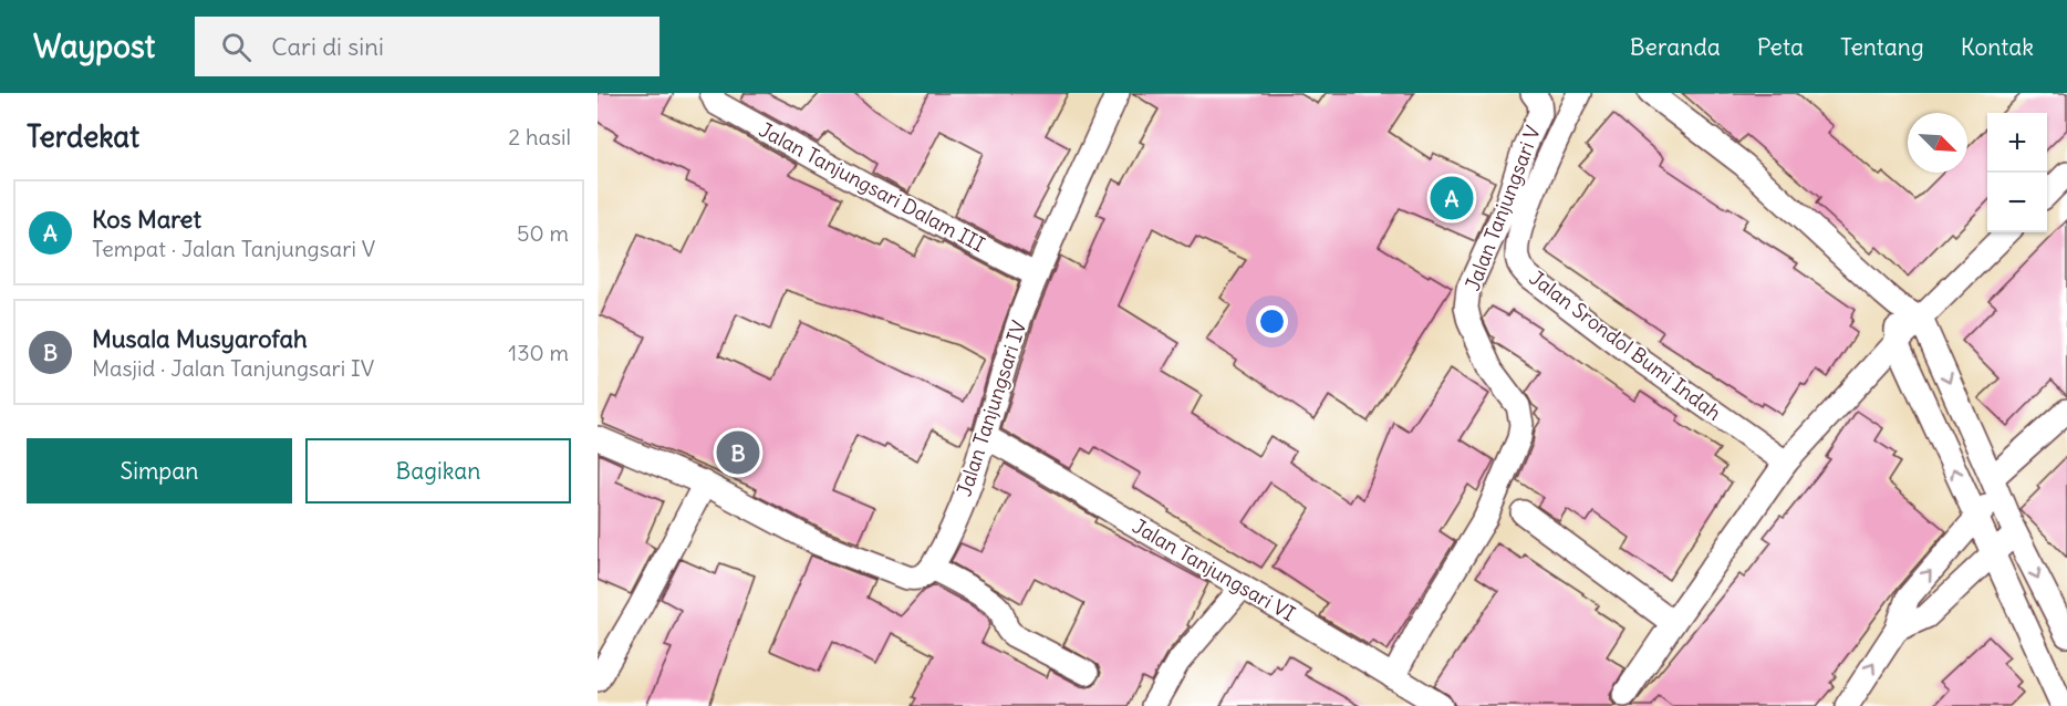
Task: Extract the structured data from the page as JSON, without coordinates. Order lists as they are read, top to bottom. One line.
{"streets":{"street":["Jalan Tanjungsari Dalam III","Jalan Tanjungsari V","Jalan Srondol Bumi Indah","Jalan Tanjungsari IV","Jalan Tanjungsari VI"]},"crossings":[["Jalan Tanjungsari Dalam III","Jalan Tanjungsari IV"],["Jalan Tanjungsari V","Jalan Tanjungsari VI"],["Jalan Tanjungsari IV","Jalan Tanjungsari VI"]],"north":"bottom right","page":{"header":"Waypost","search":"Cari di sini","nav":["Beranda","Peta","Tentang","Kontak"],"heading":["Terdekat","2 hasil"],"map_buttons":["+","−"],"pins":["A","B"],"list":[{"mark":"A","name":"Kos Maret","note":"Tempat · Jalan Tanjungsari V","value":"50 m"},{"mark":"B","name":"Musala Musyarofah","note":"Masjid · Jalan Tanjungsari IV","value":"130 m"}],"buttons":["Simpan","Bagikan"]}}
